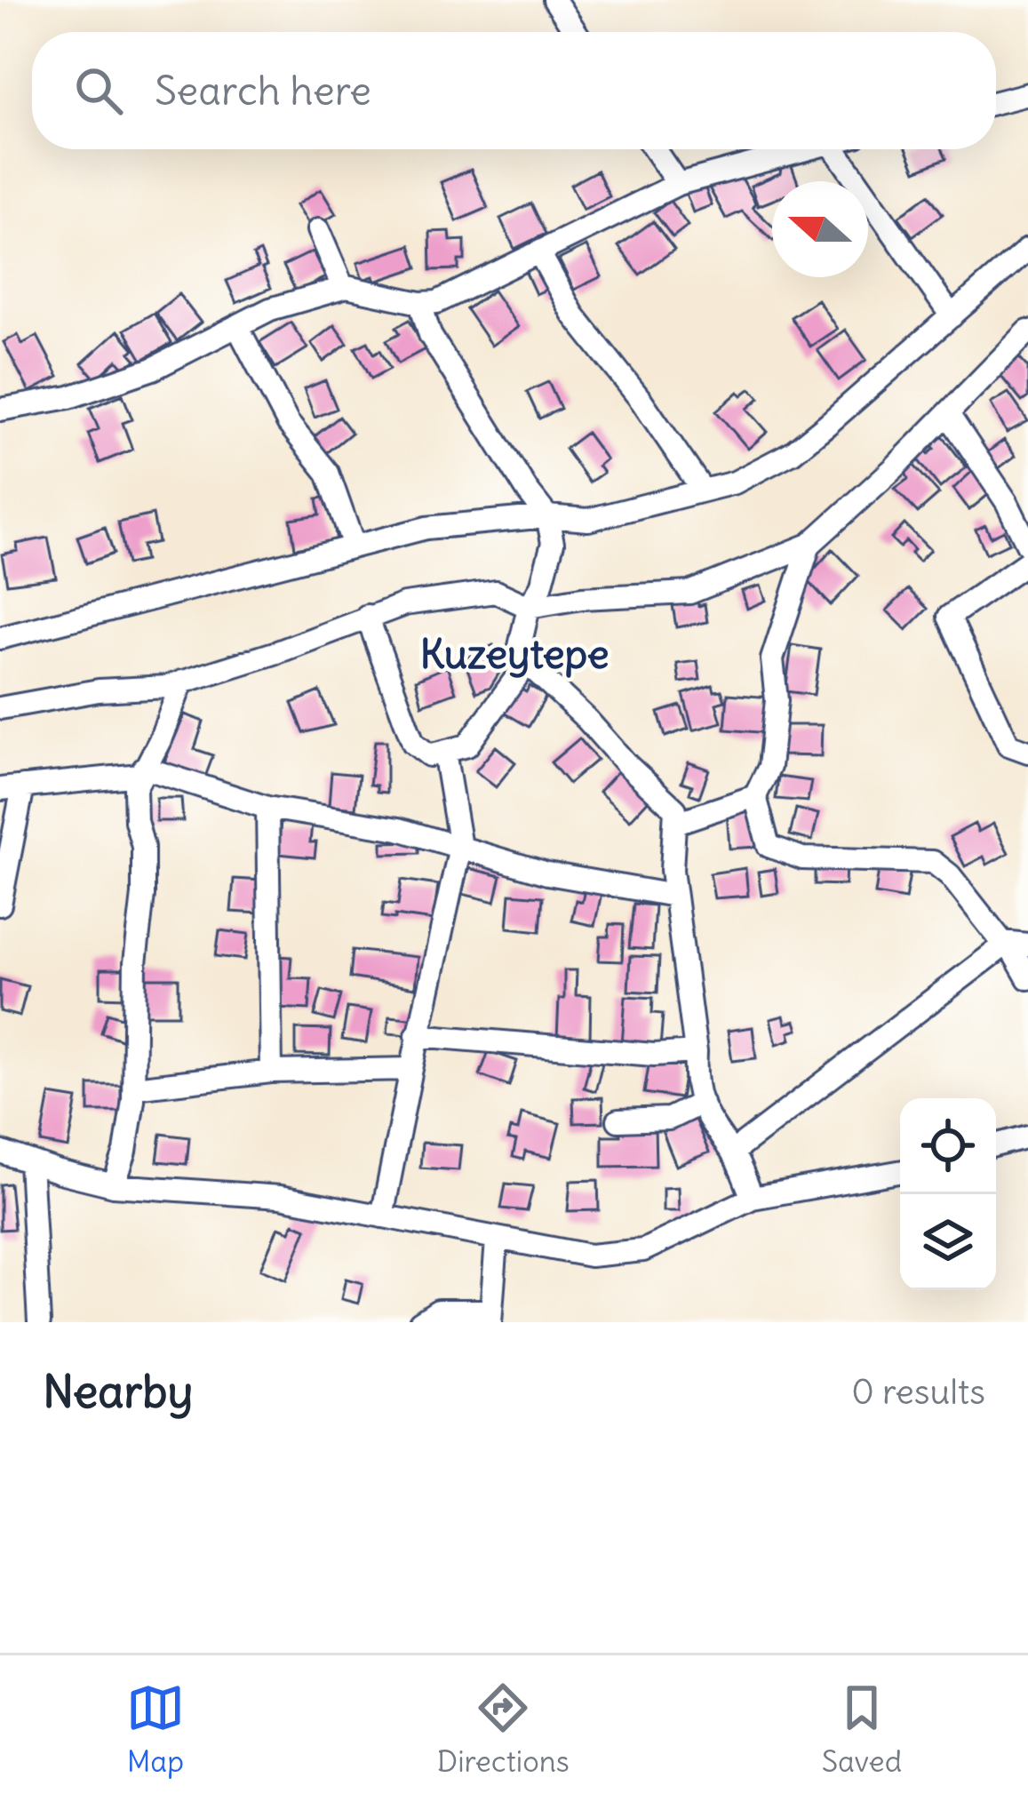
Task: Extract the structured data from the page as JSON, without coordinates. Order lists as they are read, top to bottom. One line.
{"districts":["Kuzeytepe"],"north":"left","page":{"search":"Search here","heading":["Nearby","0 results"],"nav":["Map","Directions","Saved"]}}
